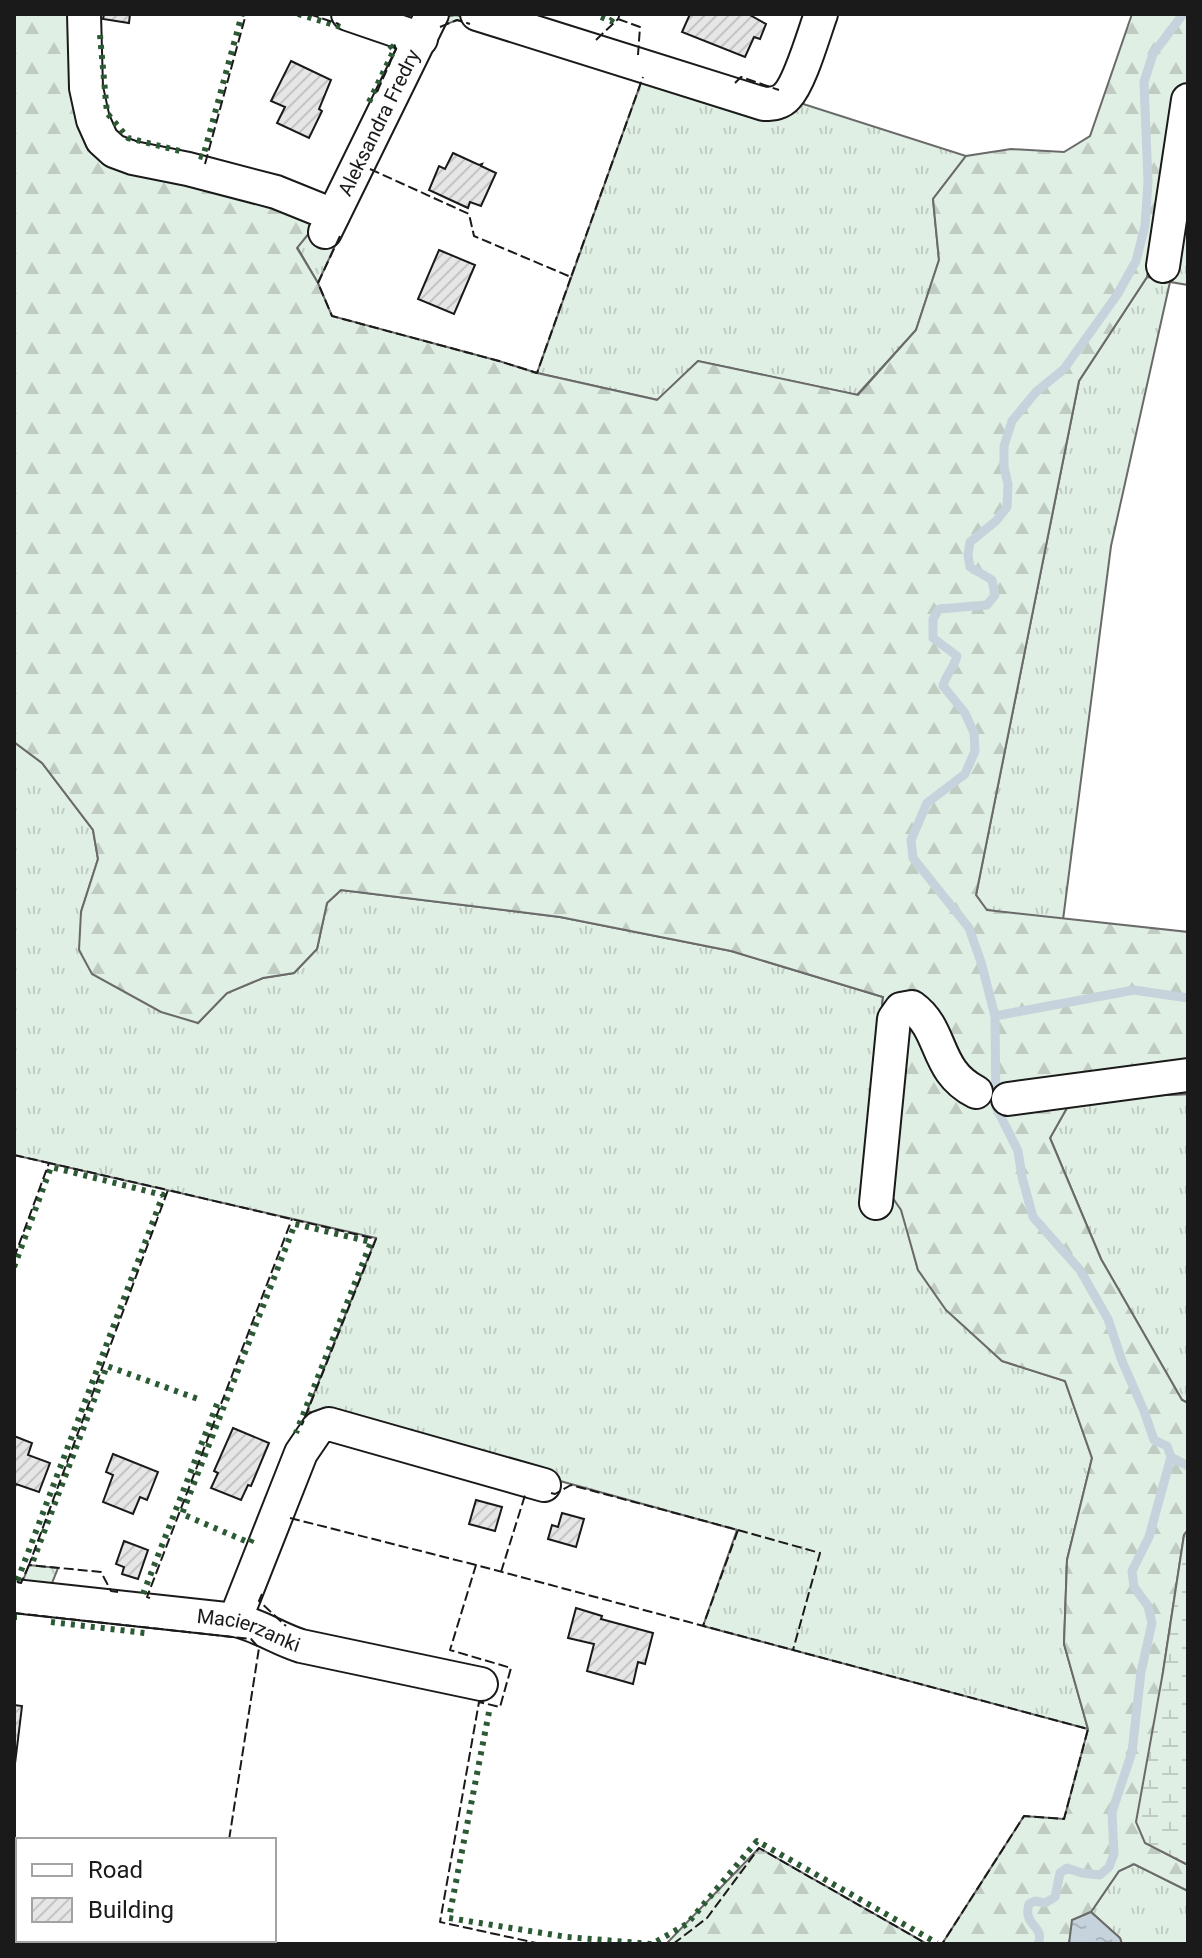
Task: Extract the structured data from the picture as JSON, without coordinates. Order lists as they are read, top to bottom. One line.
{"streets":{"street":["Aleksandra Fredry","Macierzanki"]},"legend":["Road","Building"]}
